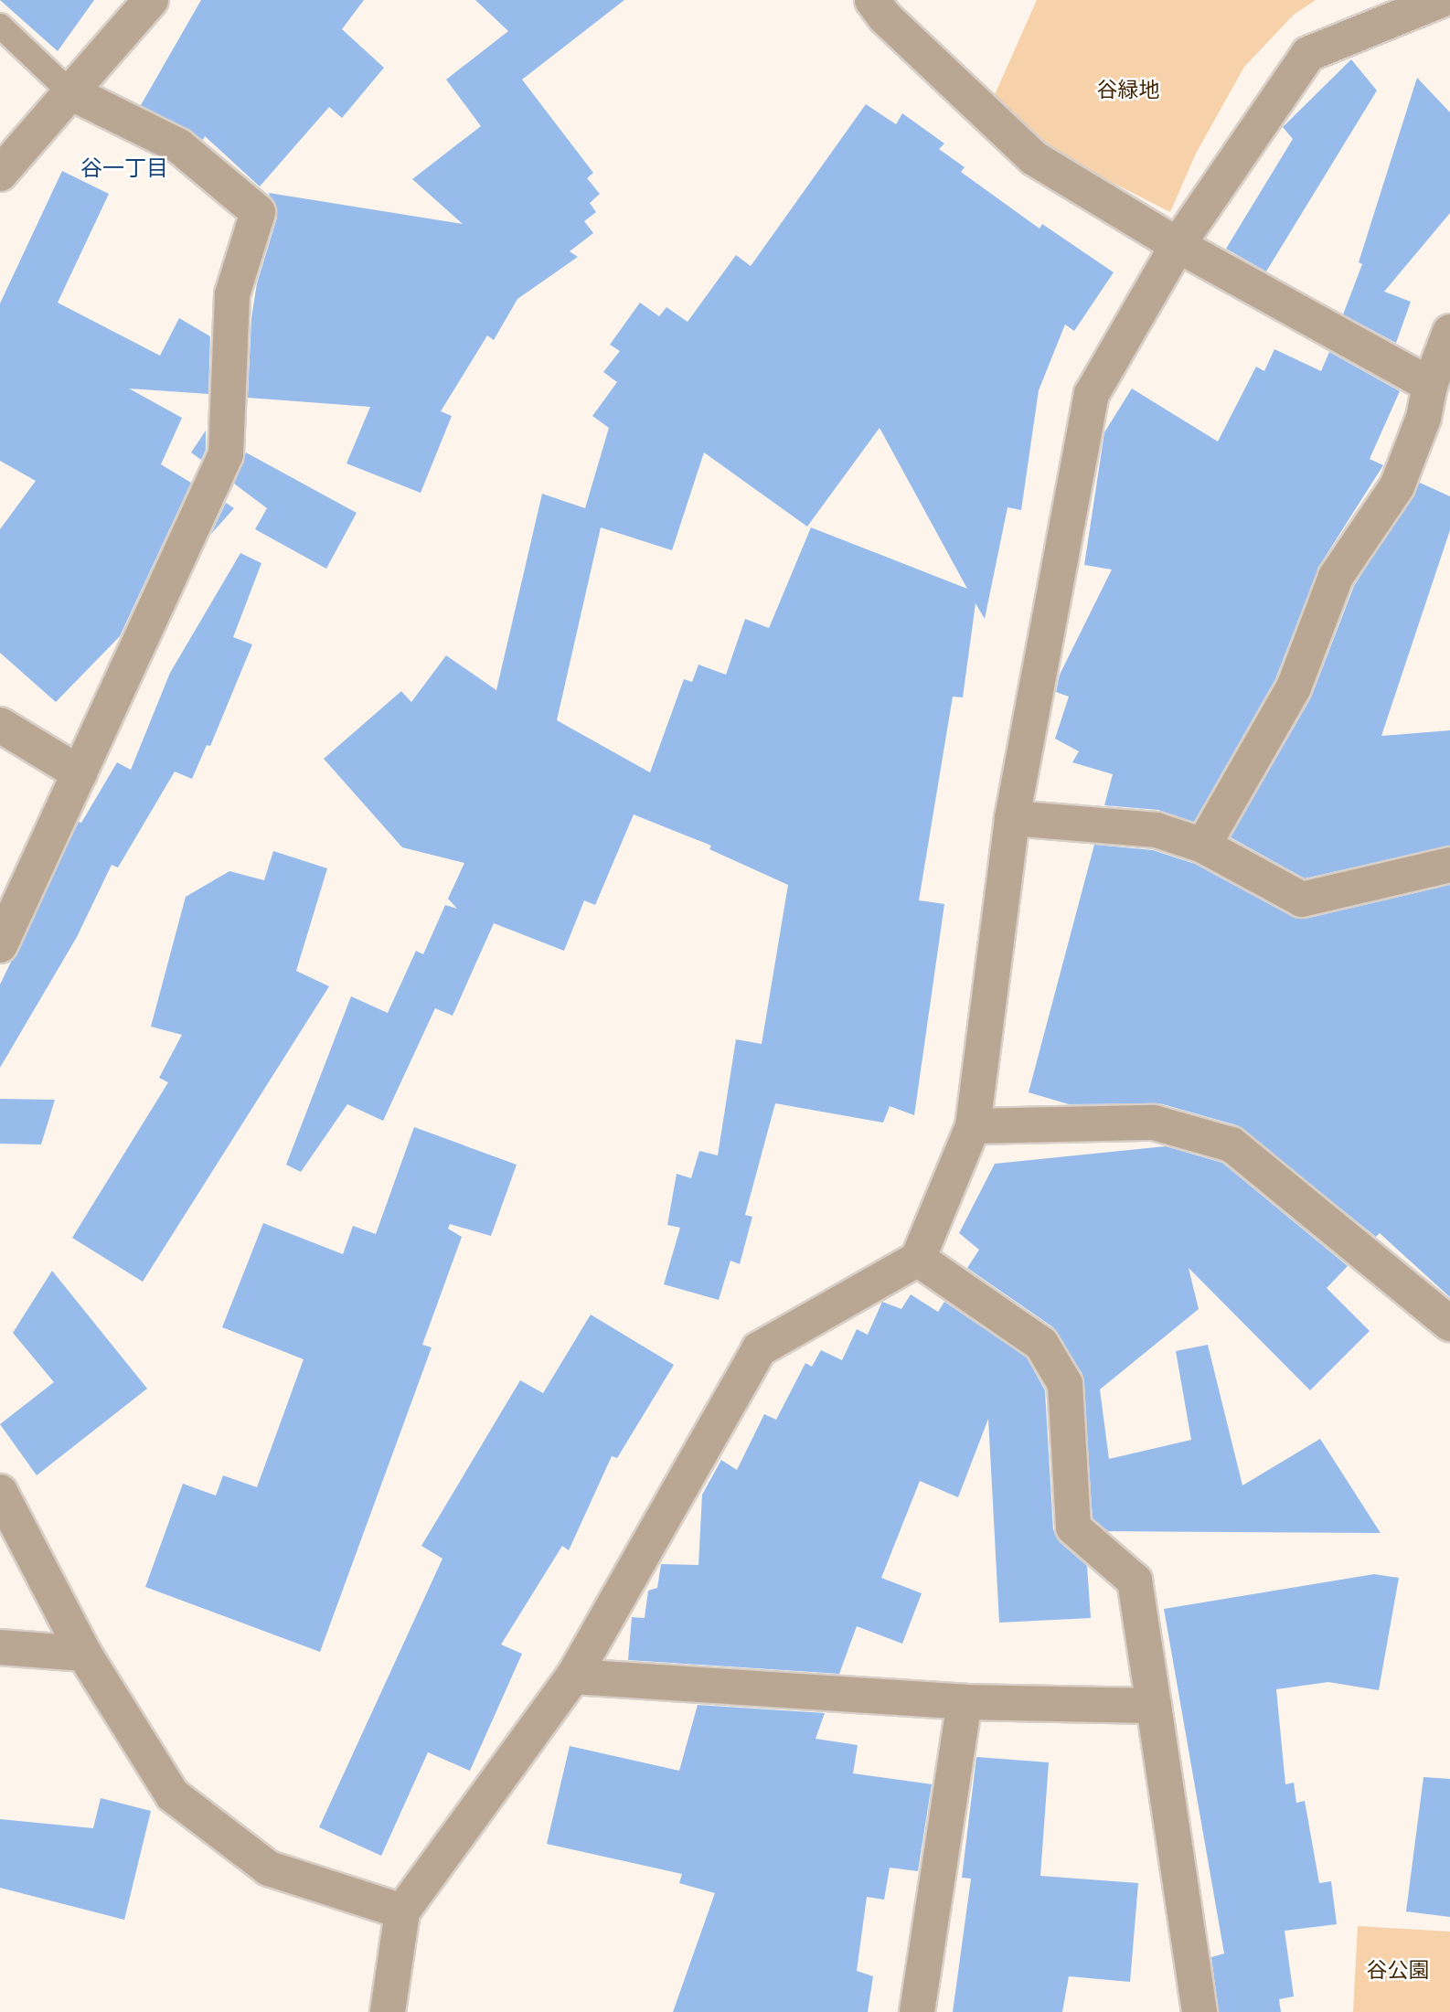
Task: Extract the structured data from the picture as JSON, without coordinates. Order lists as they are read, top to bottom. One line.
{"districts":["谷一丁目"],"parks":["谷緑地","谷公園"]}
